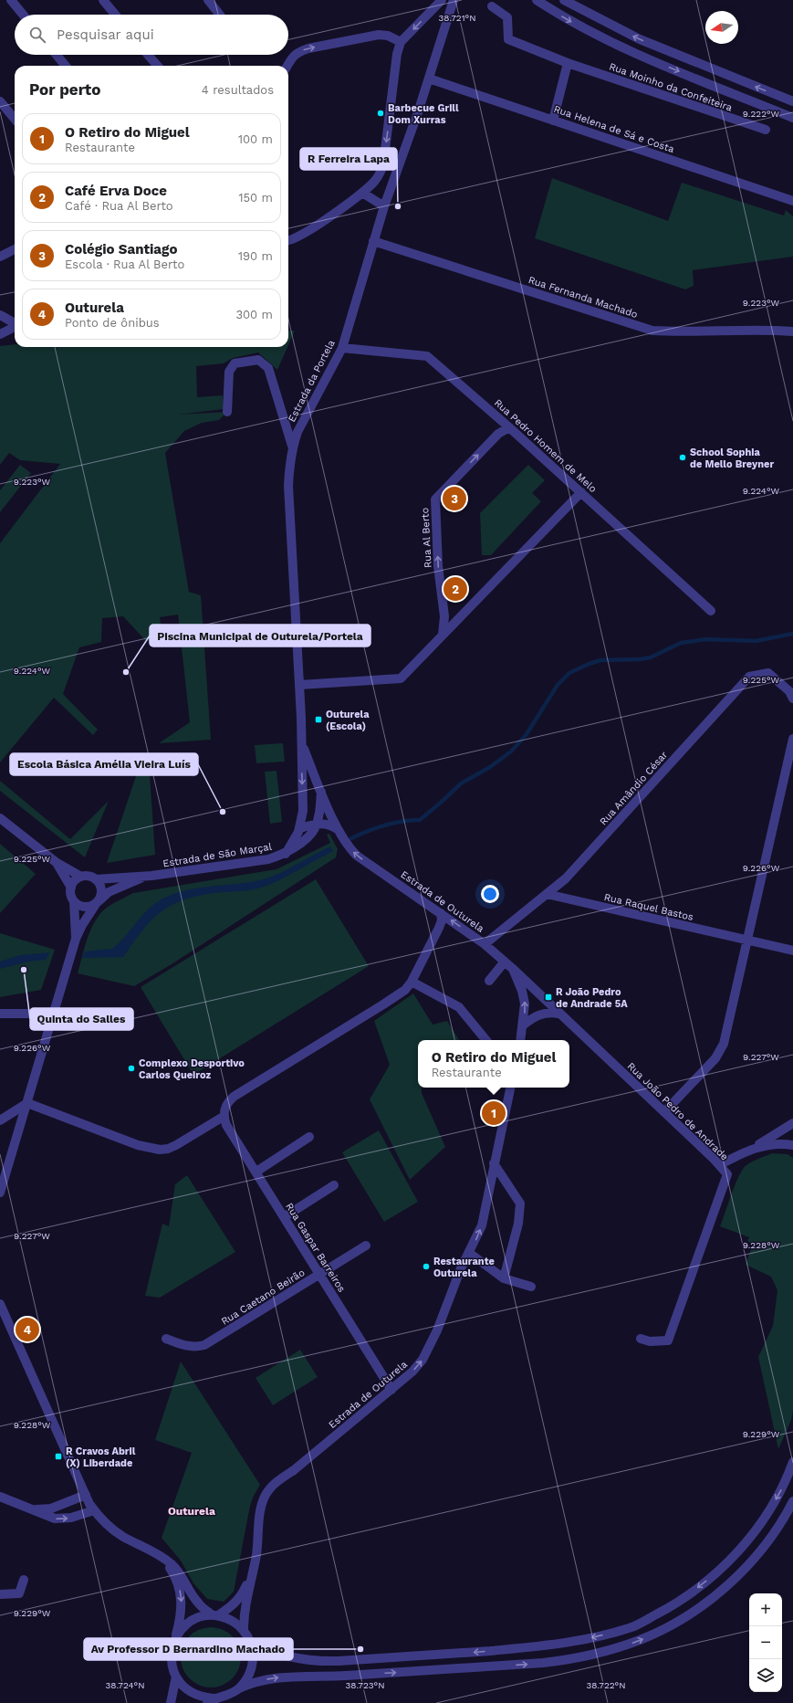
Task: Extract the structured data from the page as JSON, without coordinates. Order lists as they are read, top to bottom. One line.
{"streets":{"street":["Rua Moinho da Confeiteira","Rua Helena de Sá e Costa","Rua Fernanda Machado","Estrada da Portela","Rua Pedro Homem de Melo","Rua Al Berto","Rua Amândio César","Estrada de São Marçal","Estrada de Outurela","Rua Raquel Bastos","Rua João Pedro de Andrade","Rua Gaspar Barreiros","Rua Caetano Beirão"]},"crossings":[["Rua Helena de Sá e Costa","Estrada da Portela"],["Rua Fernanda Machado","Estrada da Portela"],["Estrada da Portela","Rua Pedro Homem de Melo"],["Estrada da Portela","Estrada de São Marçal"],["Rua Pedro Homem de Melo","Rua Al Berto"],["Rua Amândio César","Estrada de Outurela"],["Rua Amândio César","Rua Raquel Bastos"],["Estrada de São Marçal","Estrada de Outurela"],["Estrada de Outurela","Rua João Pedro de Andrade"],["Estrada de Outurela","Rua Gaspar Barreiros"],["Rua Gaspar Barreiros","Rua Caetano Beirão"]],"one_way":["Rua Al Berto"],"districts":["Outurela"],"places":{"other":["Barbecue Grill Dom Xurras","R Ferreira Lapa","School Sophia de Mello Breyner","Piscina Municipal de Outurela/Portela","Escola Básica Amélia Vieira Luís","Quinta do Salles","Complexo Desportivo Carlos Queiroz","Restaurante Outurela","Av Professor D Bernardino Machado"],"transit":["Outurela (Escola)","R João Pedro de Andrade 5A","R Cravos Abril (X) Liberdade"]},"north":"left","page":{"search":"Pesquisar aqui","heading":["Por perto","4 resultados"],"list":[{"mark":"1","name":"O Retiro do Miguel","note":"Restaurante","value":"100 m"},{"mark":"2","name":"Café Erva Doce","note":"Café · Rua Al Berto","value":"150 m"},{"mark":"3","name":"Colégio Santiago","note":"Escola · Rua Al Berto","value":"190 m"},{"mark":"4","name":"Outurela","note":"Ponto de ônibus","value":"300 m"}],"pins":["3","2","1","4"],"popup":["O Retiro do Miguel","Restaurante"],"map_buttons":["+","−"]},"coordinates":["38.721°N","9.222°W","9.223°W","9.224°W","9.225°W","9.226°W","9.227°W","9.228°W","9.229°W","38.724°N","38.723°N","38.722°N"]}
